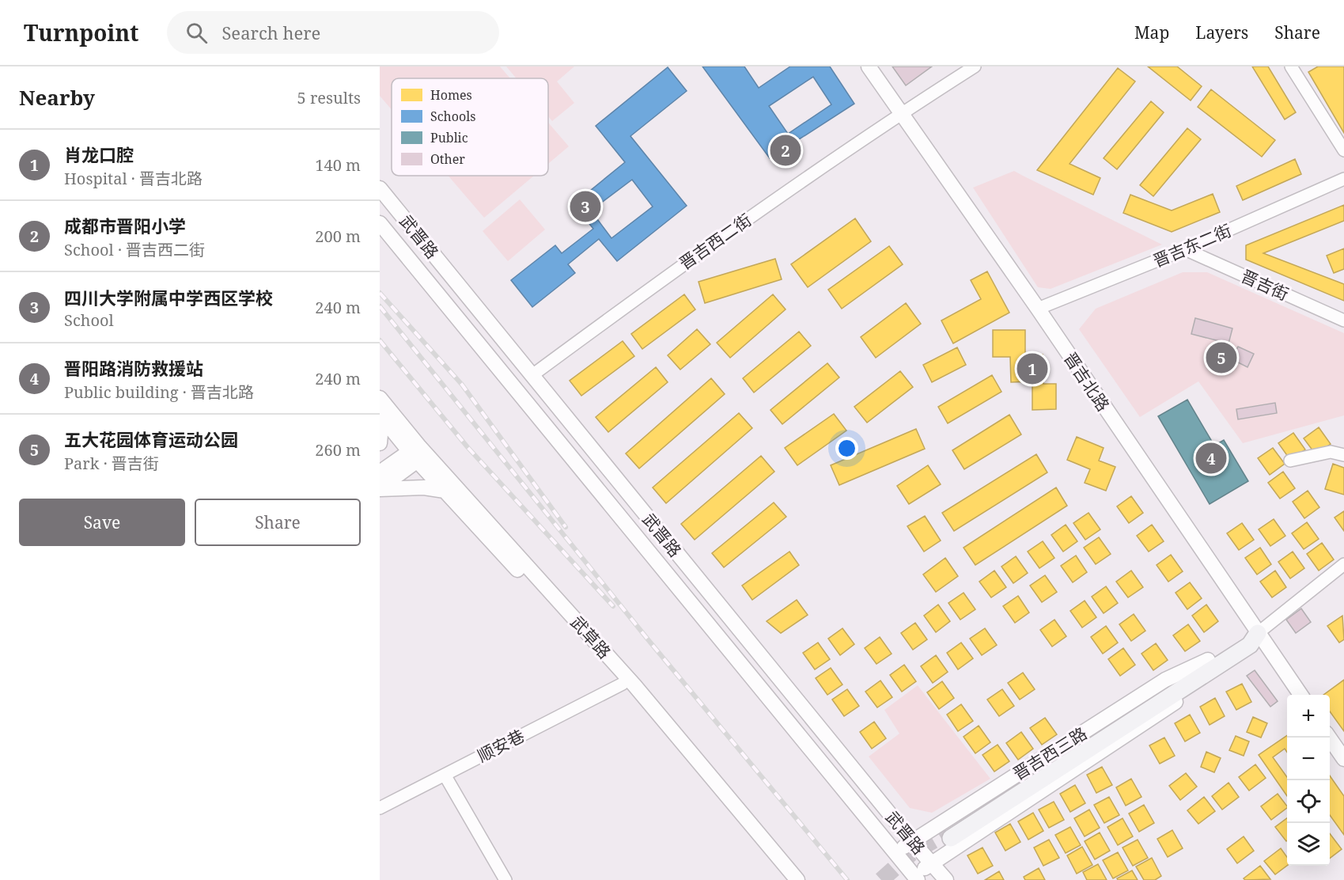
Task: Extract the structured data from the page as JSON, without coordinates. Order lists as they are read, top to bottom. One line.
{"streets":{"main road":["晋吉西三路"],"street":["武晋路","晋吉西二街","晋吉东二街","晋吉街","晋吉北路","武草路","顺安巷"]},"crossings":[["武晋路","晋吉西二街"],["武晋路","晋吉西三路"],["晋吉西二街","晋吉北路"],["晋吉东二街","晋吉街"],["晋吉东二街","晋吉北路"],["晋吉北路","晋吉西三路"],["武草路","顺安巷"]],"legend":["Homes","Schools","Public","Other"],"page":{"header":"Turnpoint","search":"Search here","nav":["Map","Layers","Share"],"heading":["Nearby","5 results"],"list":[{"mark":"1","name":"肖龙口腔","note":"Hospital · 晋吉北路","value":"140 m"},{"mark":"2","name":"成都市晋阳小学","note":"School · 晋吉西二街","value":"200 m"},{"mark":"3","name":"四川大学附属中学西区学校","note":"School","value":"240 m"},{"mark":"4","name":"晋阳路消防救援站","note":"Public building · 晋吉北路","value":"240 m"},{"mark":"5","name":"五大花园体育运动公园","note":"Park · 晋吉街","value":"260 m"}],"pins":["2","3","5","1","4"],"buttons":["Save","Share"],"map_buttons":["+","−"]}}
